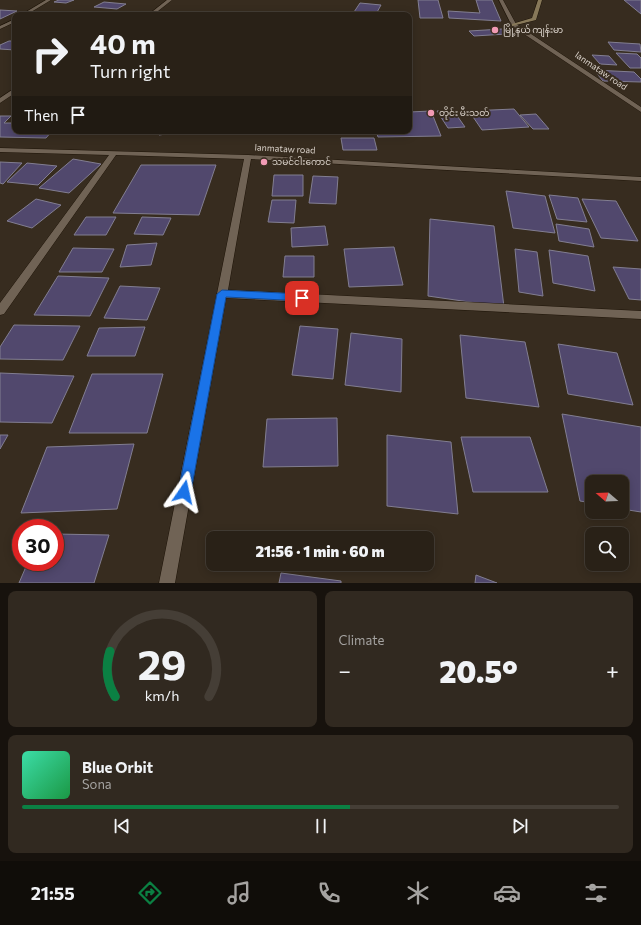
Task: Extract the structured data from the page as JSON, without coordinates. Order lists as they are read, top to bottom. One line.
{"streets":{"street":["lanmataw road"]},"places":["မြို့နယ် ကျန်းမာ","တိုင်း မီးသတ်","သမင်ငါးကောင်"],"north":"left","page":{"turn":["40 m","Turn right"],"then":"Then","limit":"30","trip":"21:56 · 1 min · 60 m","tile":"Climate","heat":["−","20.5°","+"],"song":["Blue Orbit","Sona"],"tabs":"21:55","gauge":["29","km/h"]}}
